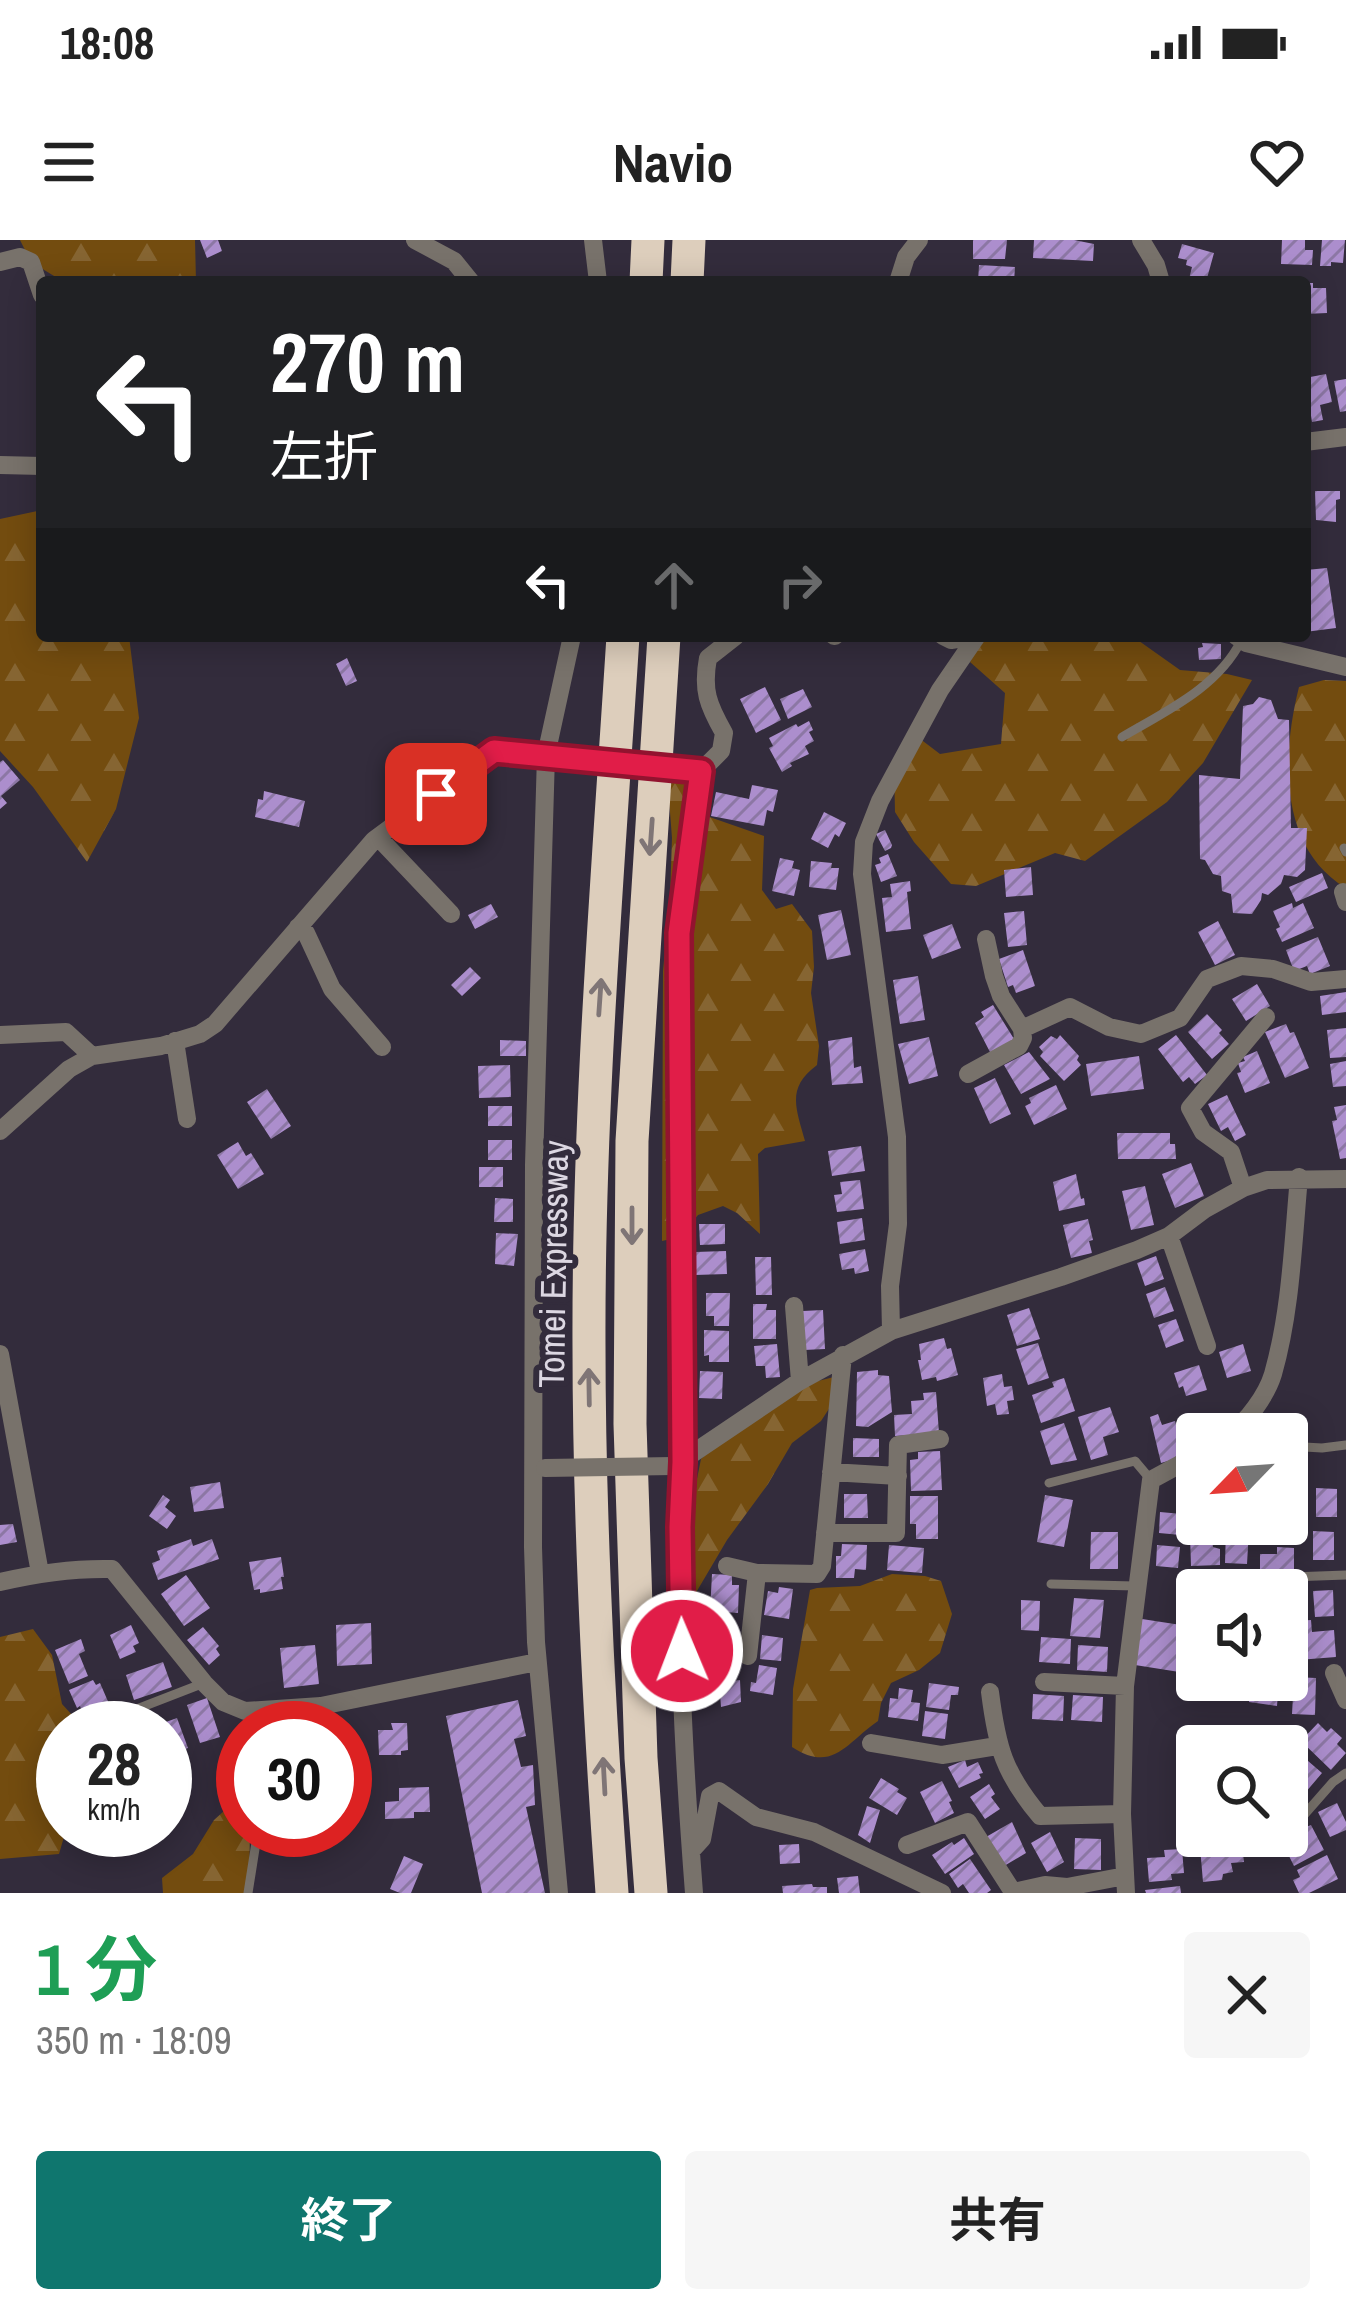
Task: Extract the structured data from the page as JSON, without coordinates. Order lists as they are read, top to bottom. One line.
{"streets":{"highway":["Tomei Expressway"]},"north":"bottom left","page":{"status":"18:08","header":"Navio","turn":["270 m","左折"],"speed":"28 km/h","limit":"30","heading":["1 分","350 m · 18:09"],"buttons":["終了","共有"]}}
